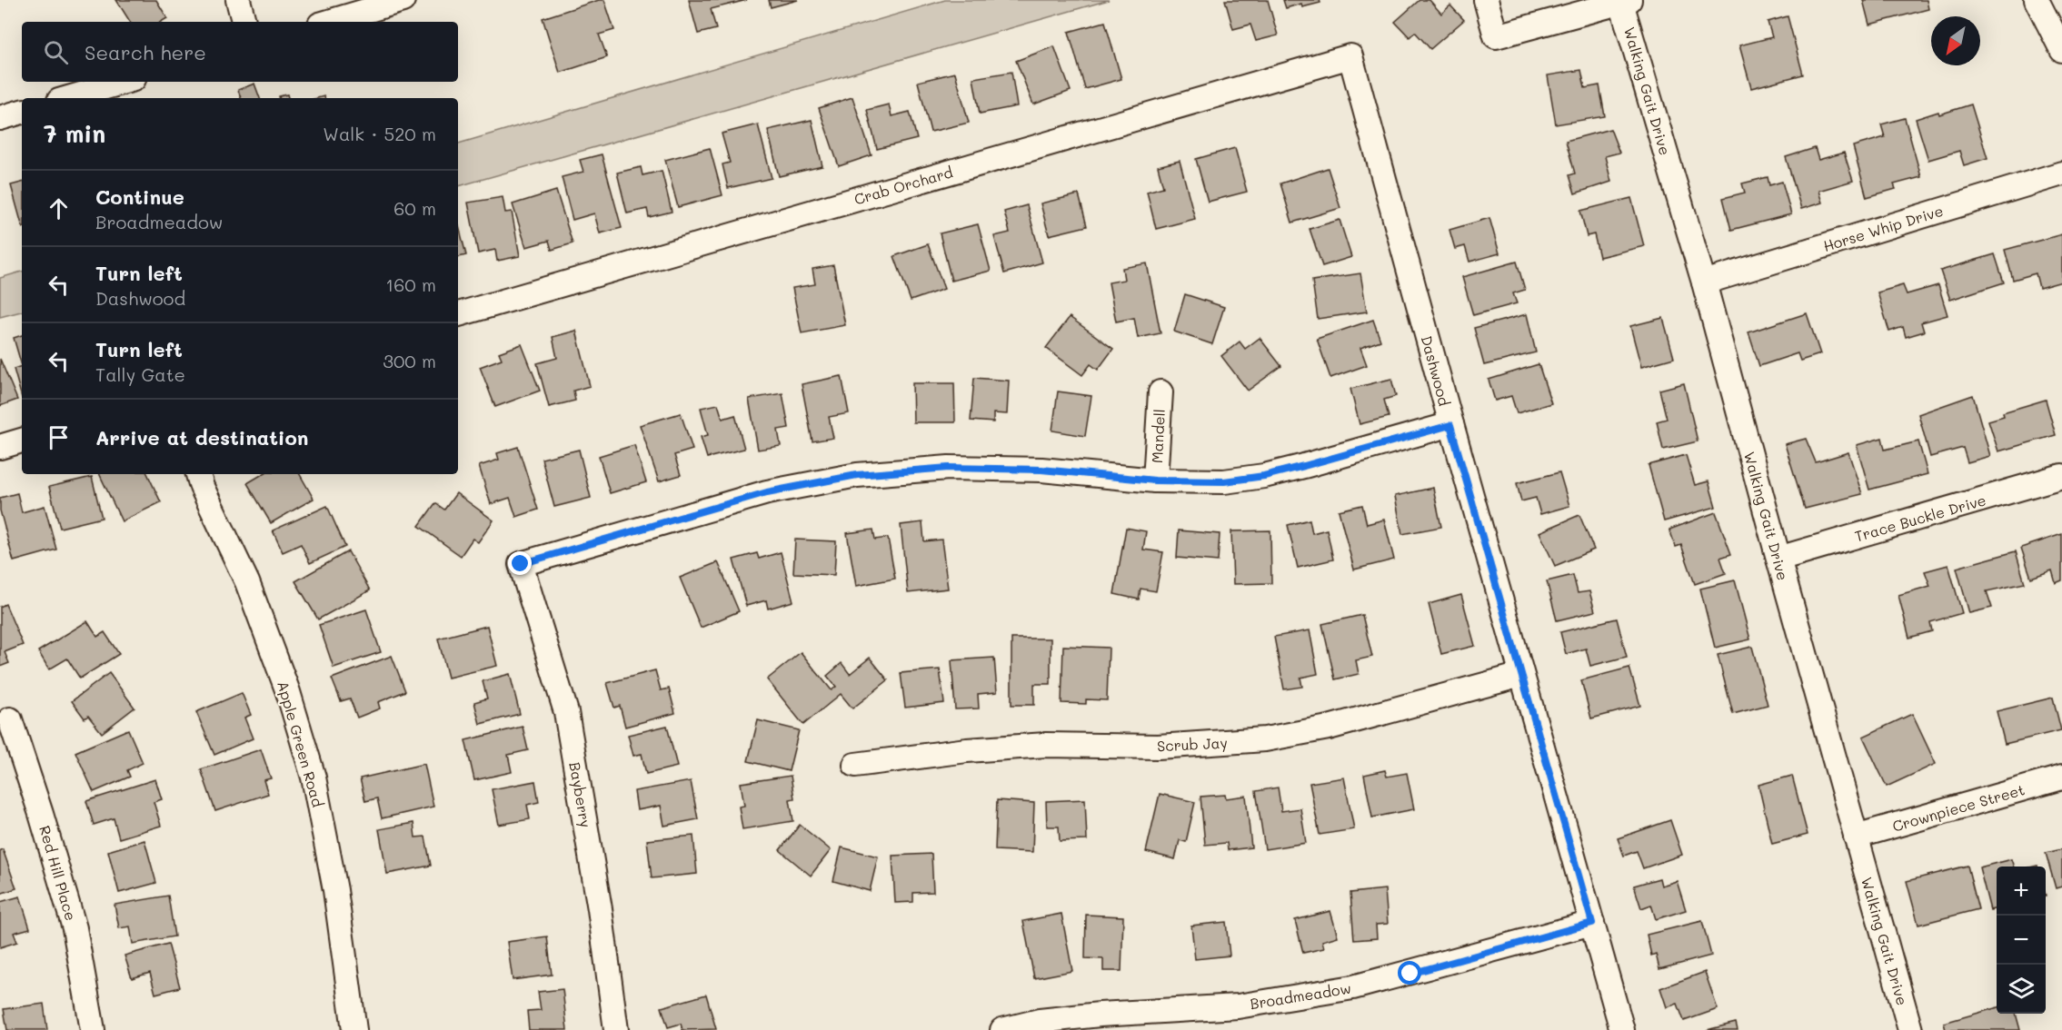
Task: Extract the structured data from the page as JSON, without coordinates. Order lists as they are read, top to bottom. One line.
{"streets":{"street":["Walking Gait Drive","Crab Orchard","Horse Whip Drive","Dashwood","Mandell","Trace Buckle Drive","Apple Green Road","Scrub Jay","Bayberry","Crownpiece Street","Red Hill Place","Broadmeadow"]},"crossings":[["Walking Gait Drive","Horse Whip Drive"],["Walking Gait Drive","Trace Buckle Drive"],["Walking Gait Drive","Crownpiece Street"],["Crab Orchard","Dashwood"],["Dashwood","Scrub Jay"],["Dashwood","Broadmeadow"],["Mandell","Bayberry"]],"north":"bottom left","page":{"search":"Search here","heading":["7 min","Walk · 520 m"],"list":[["Continue","Broadmeadow","60 m"],["Turn left","Dashwood","160 m"],["Turn left","Tally Gate","300 m"],"Arrive at destination"],"map_buttons":["+","−"]}}
